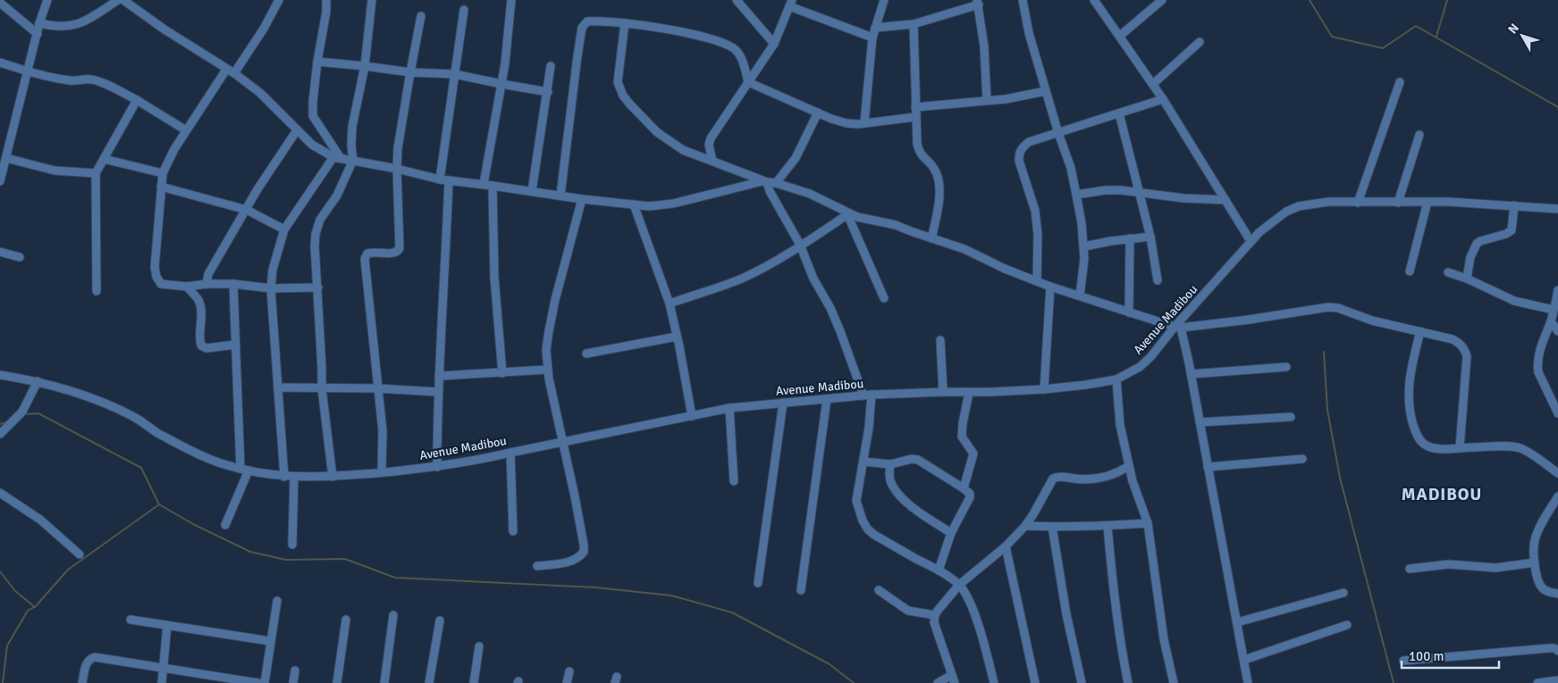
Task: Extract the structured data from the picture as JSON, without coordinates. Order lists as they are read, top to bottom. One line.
{"streets":{"street":["Avenue Madibou"]},"districts":["MADIBOU"],"scale_bar":"100 m","north":"top left"}
